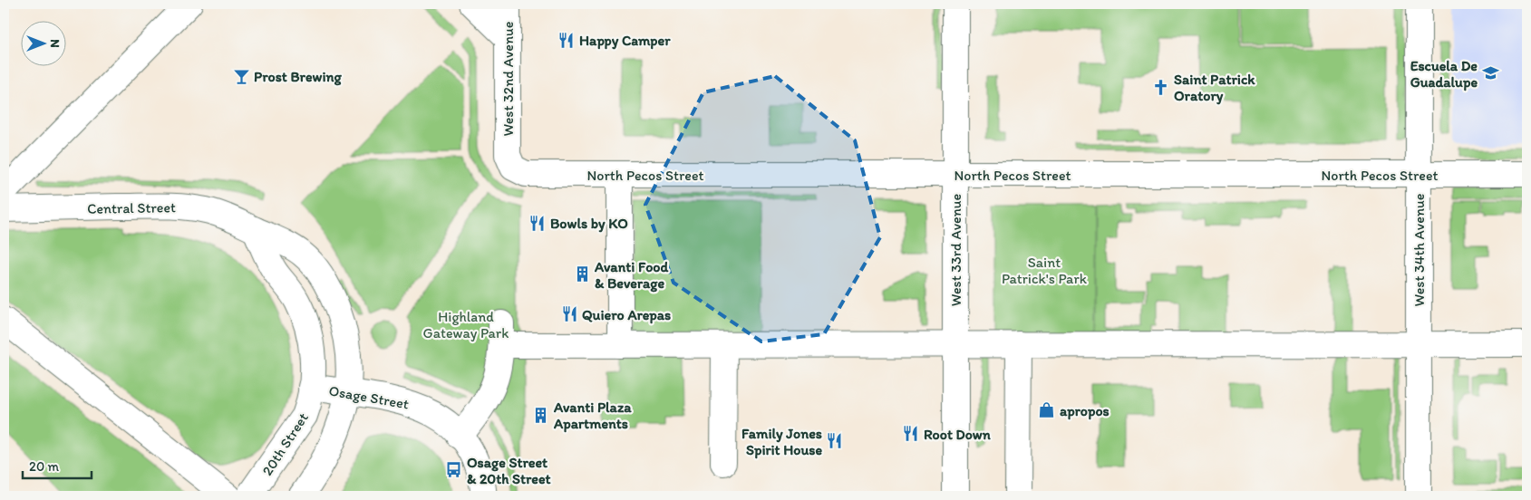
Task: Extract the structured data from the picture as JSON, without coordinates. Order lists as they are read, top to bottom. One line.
{"streets":{"main road":["West 32nd Avenue","North Pecos Street","Central Street","West 33rd Avenue","West 34th Avenue","Osage Street","20th Street"]},"crossings":[["West 32nd Avenue","North Pecos Street"],["North Pecos Street","West 33rd Avenue"],["North Pecos Street","West 34th Avenue"],["Central Street","Osage Street"],["Osage Street","20th Street"]],"parks":["Saint Patrick's Park","Highland Gateway Park"],"places":{"restaurant":["Happy Camper","Bowls by KO","Quiero Arepas","Root Down","Family Jones Spirit House"],"school or university":["Escuela De Guadalupe"],"bar":["Prost Brewing"],"church":["Saint Patrick Oratory"],"building":["Avanti Food & Beverage","Avanti Plaza Apartments"],"shop":["apropos"],"bus stop":["Osage Street & 20th Street"]},"scale_bar":"20 m","north":"right"}
